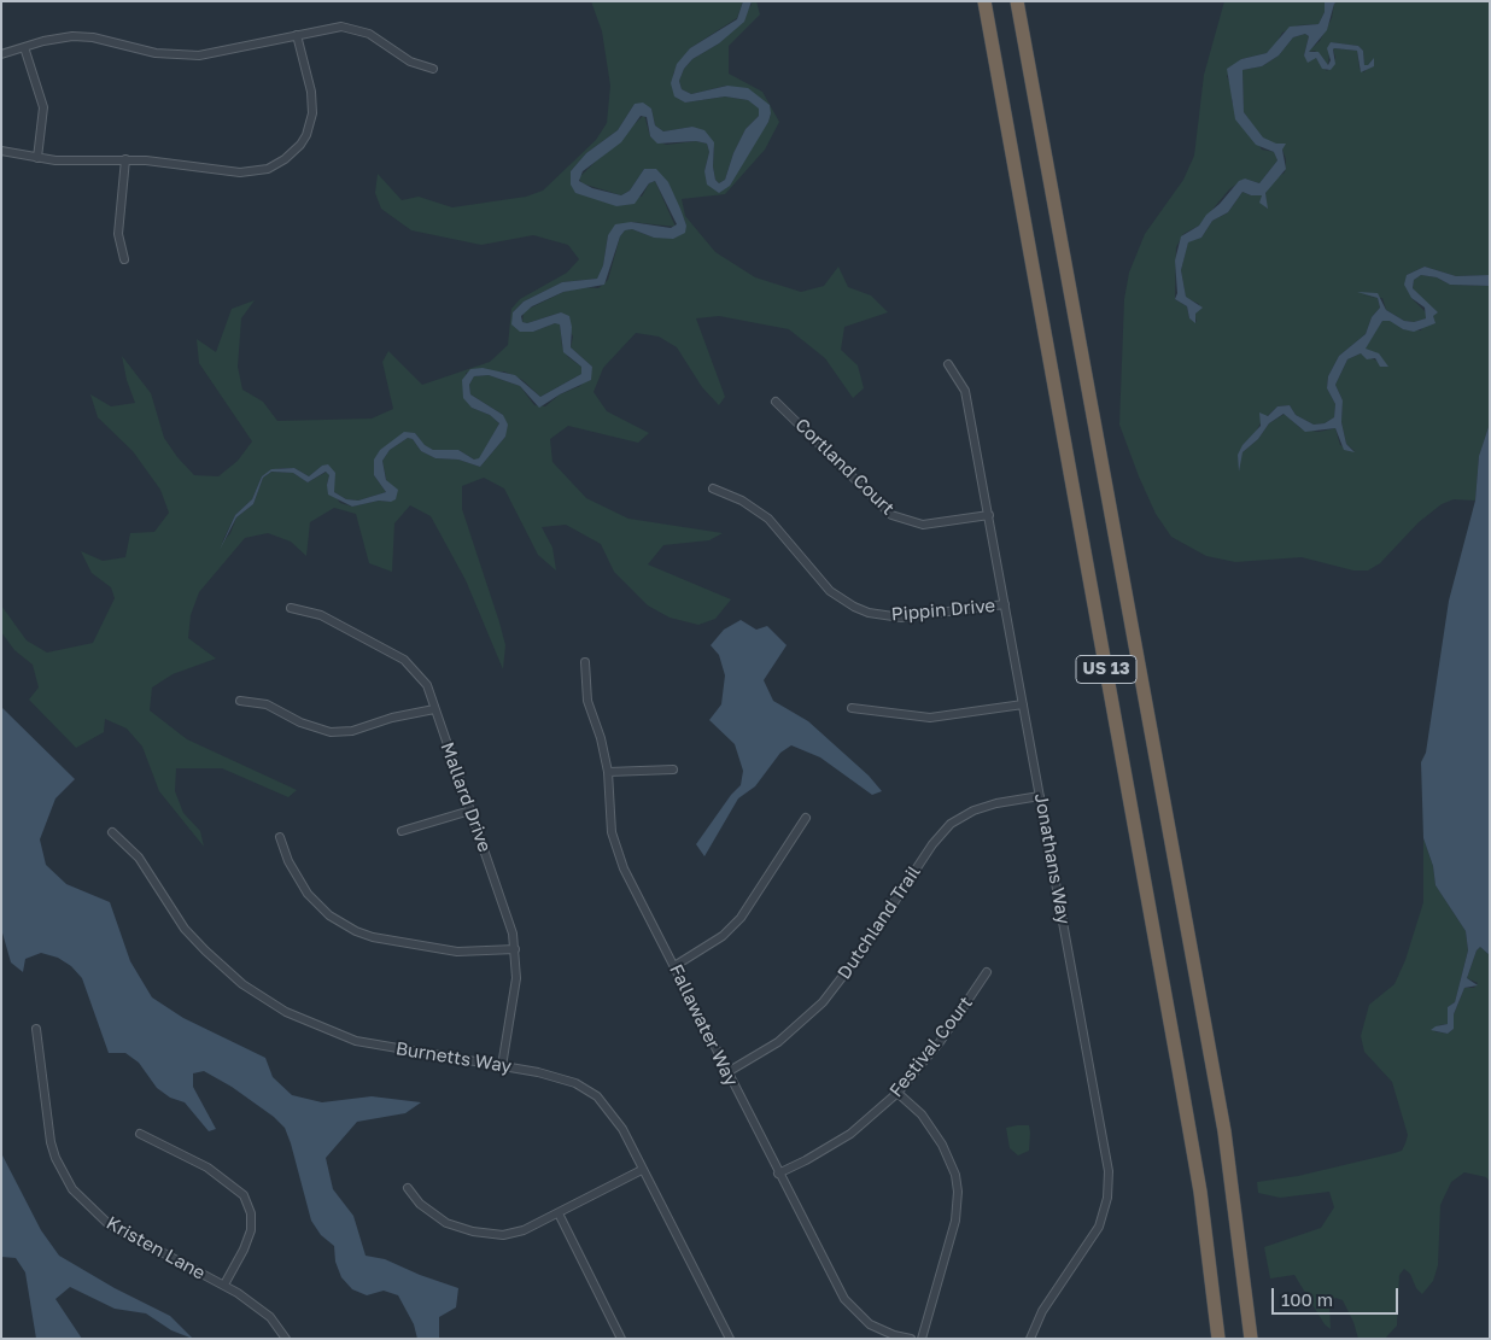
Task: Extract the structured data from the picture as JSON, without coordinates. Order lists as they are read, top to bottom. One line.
{"streets":{"highway":["US 13"],"street":["Cortland Court","Pippin Drive","Mallard Drive","Jonathans Way","Dutchland Trail","Fallawater Way","Festival Court","Burnetts Way","Kristen Lane"]},"crossings":[["Cortland Court","Jonathans Way"],["Pippin Drive","Jonathans Way"],["Mallard Drive","Burnetts Way"],["Jonathans Way","Dutchland Trail"],["Dutchland Trail","Fallawater Way"],["Fallawater Way","Festival Court"]],"scale_bar":"100 m"}
